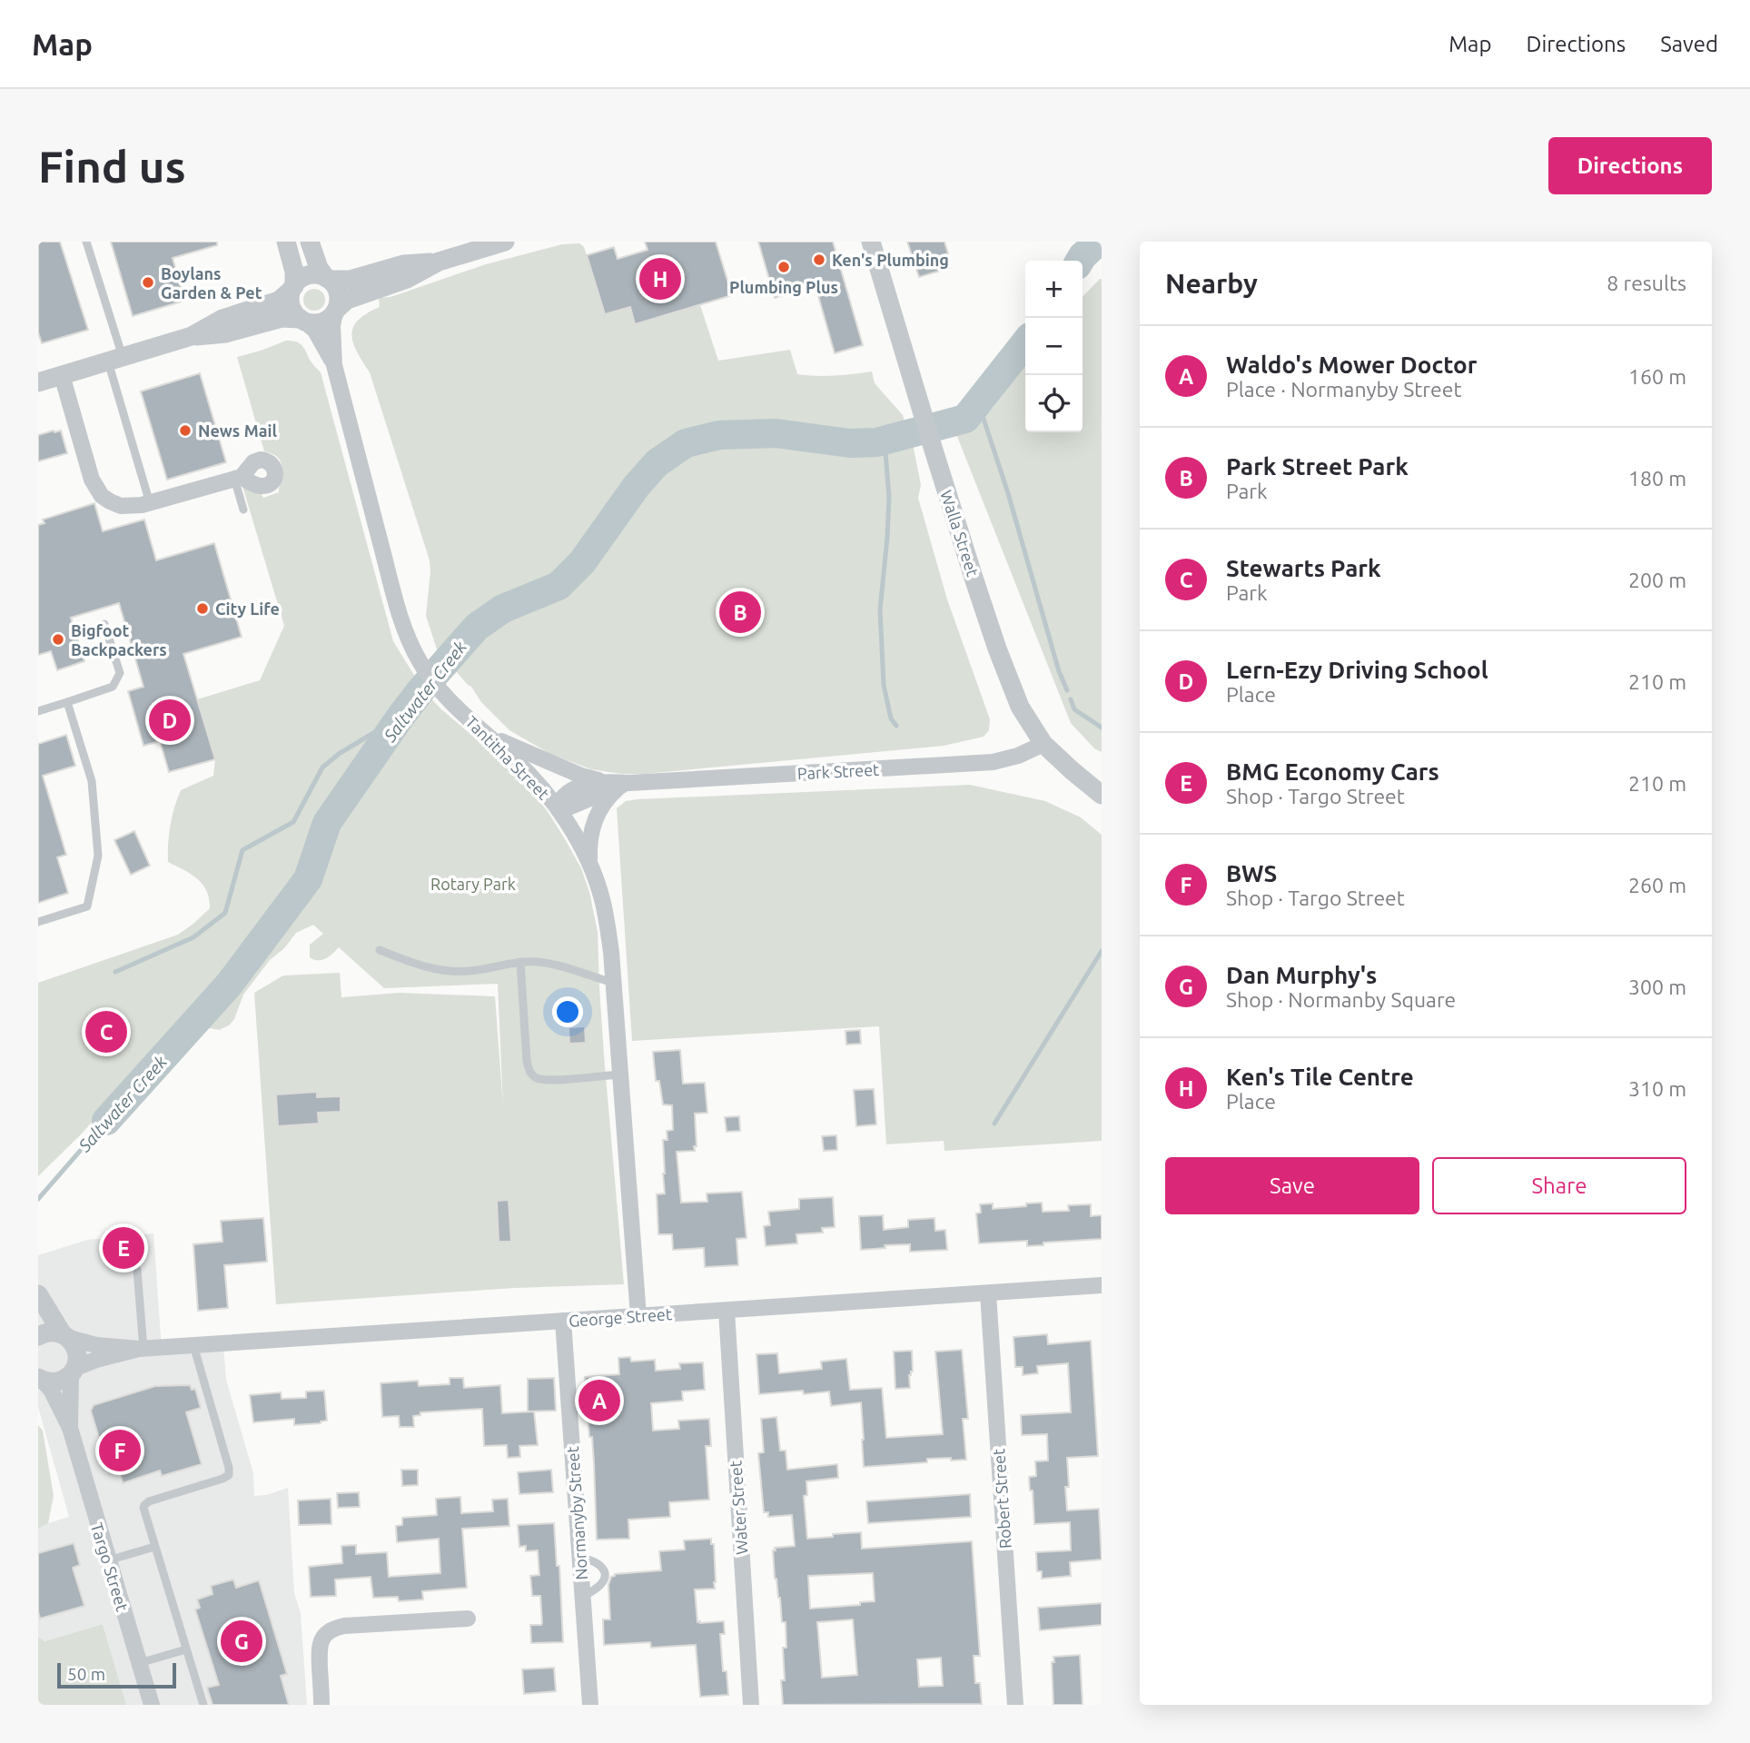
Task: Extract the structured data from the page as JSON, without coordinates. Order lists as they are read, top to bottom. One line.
{"streets":{"street":["Walla Street","Tantitha Street","Park Street","George Street","Robert Street","Water Street","Normanyby Street","Targo Street"]},"crossings":[["Walla Street","Park Street"],["Tantitha Street","Park Street"],["Tantitha Street","George Street"],["George Street","Robert Street"],["George Street","Water Street"],["George Street","Normanyby Street"],["George Street","Targo Street"]],"water":["Saltwater Creek"],"parks":["Rotary Park"],"places":["Ken's Plumbing","Plumbing Plus","Boylans Garden & Pet","News Mail","City Life","Bigfoot Backpackers"],"scale_bar":"50 m","page":{"header":"Map","nav":["Map","Directions","Saved"],"buttons":["Directions",["Save","Share"]],"title":"Find us","heading":["Nearby","8 results"],"pins":["H","B","D","C","E","A","F","G"],"map_buttons":["+","−"],"list":[{"mark":"A","name":"Waldo's Mower Doctor","note":"Place · Normanyby Street","value":"160 m"},{"mark":"B","name":"Park Street Park","note":"Park","value":"180 m"},{"mark":"C","name":"Stewarts Park","note":"Park","value":"200 m"},{"mark":"D","name":"Lern-Ezy Driving School","note":"Place","value":"210 m"},{"mark":"E","name":"BMG Economy Cars","note":"Shop · Targo Street","value":"210 m"},{"mark":"F","name":"BWS","note":"Shop · Targo Street","value":"260 m"},{"mark":"G","name":"Dan Murphy's","note":"Shop · Normanby Square","value":"300 m"},{"mark":"H","name":"Ken's Tile Centre","note":"Place","value":"310 m"}],"scale":"50 m"}}
